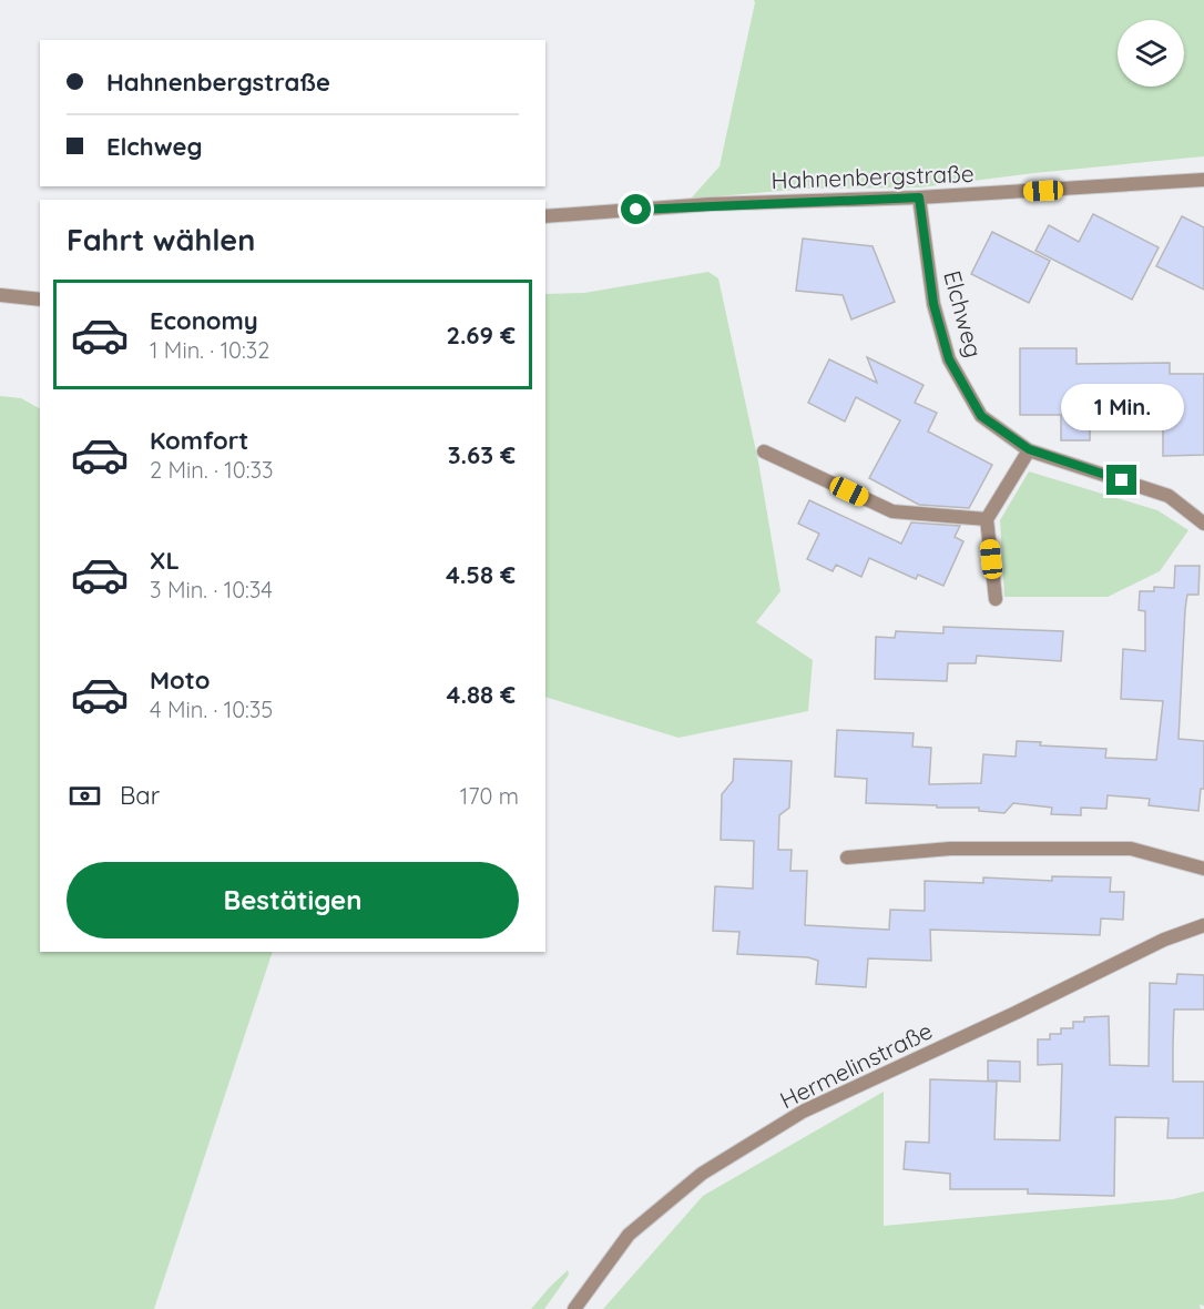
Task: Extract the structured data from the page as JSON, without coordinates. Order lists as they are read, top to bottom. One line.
{"streets":{"street":["Hahnenbergstraße","Elchweg","Hermelinstraße"]},"crossings":[["Hahnenbergstraße","Elchweg"]],"page":{"banner":["Hahnenbergstraße","Elchweg"],"heading":"Fahrt wählen","list":[{"name":"Economy","note":"1 Min. · 10:32","value":"2.69 €"},{"name":"Komfort","note":"2 Min. · 10:33","value":"3.63 €"},{"name":"XL","note":"3 Min. · 10:34","value":"4.58 €"},{"name":"Moto","note":"4 Min. · 10:35","value":"4.88 €"}],"bubble":"1 Min.","pay":["Bar","170 m"],"buttons":"Bestätigen"}}
